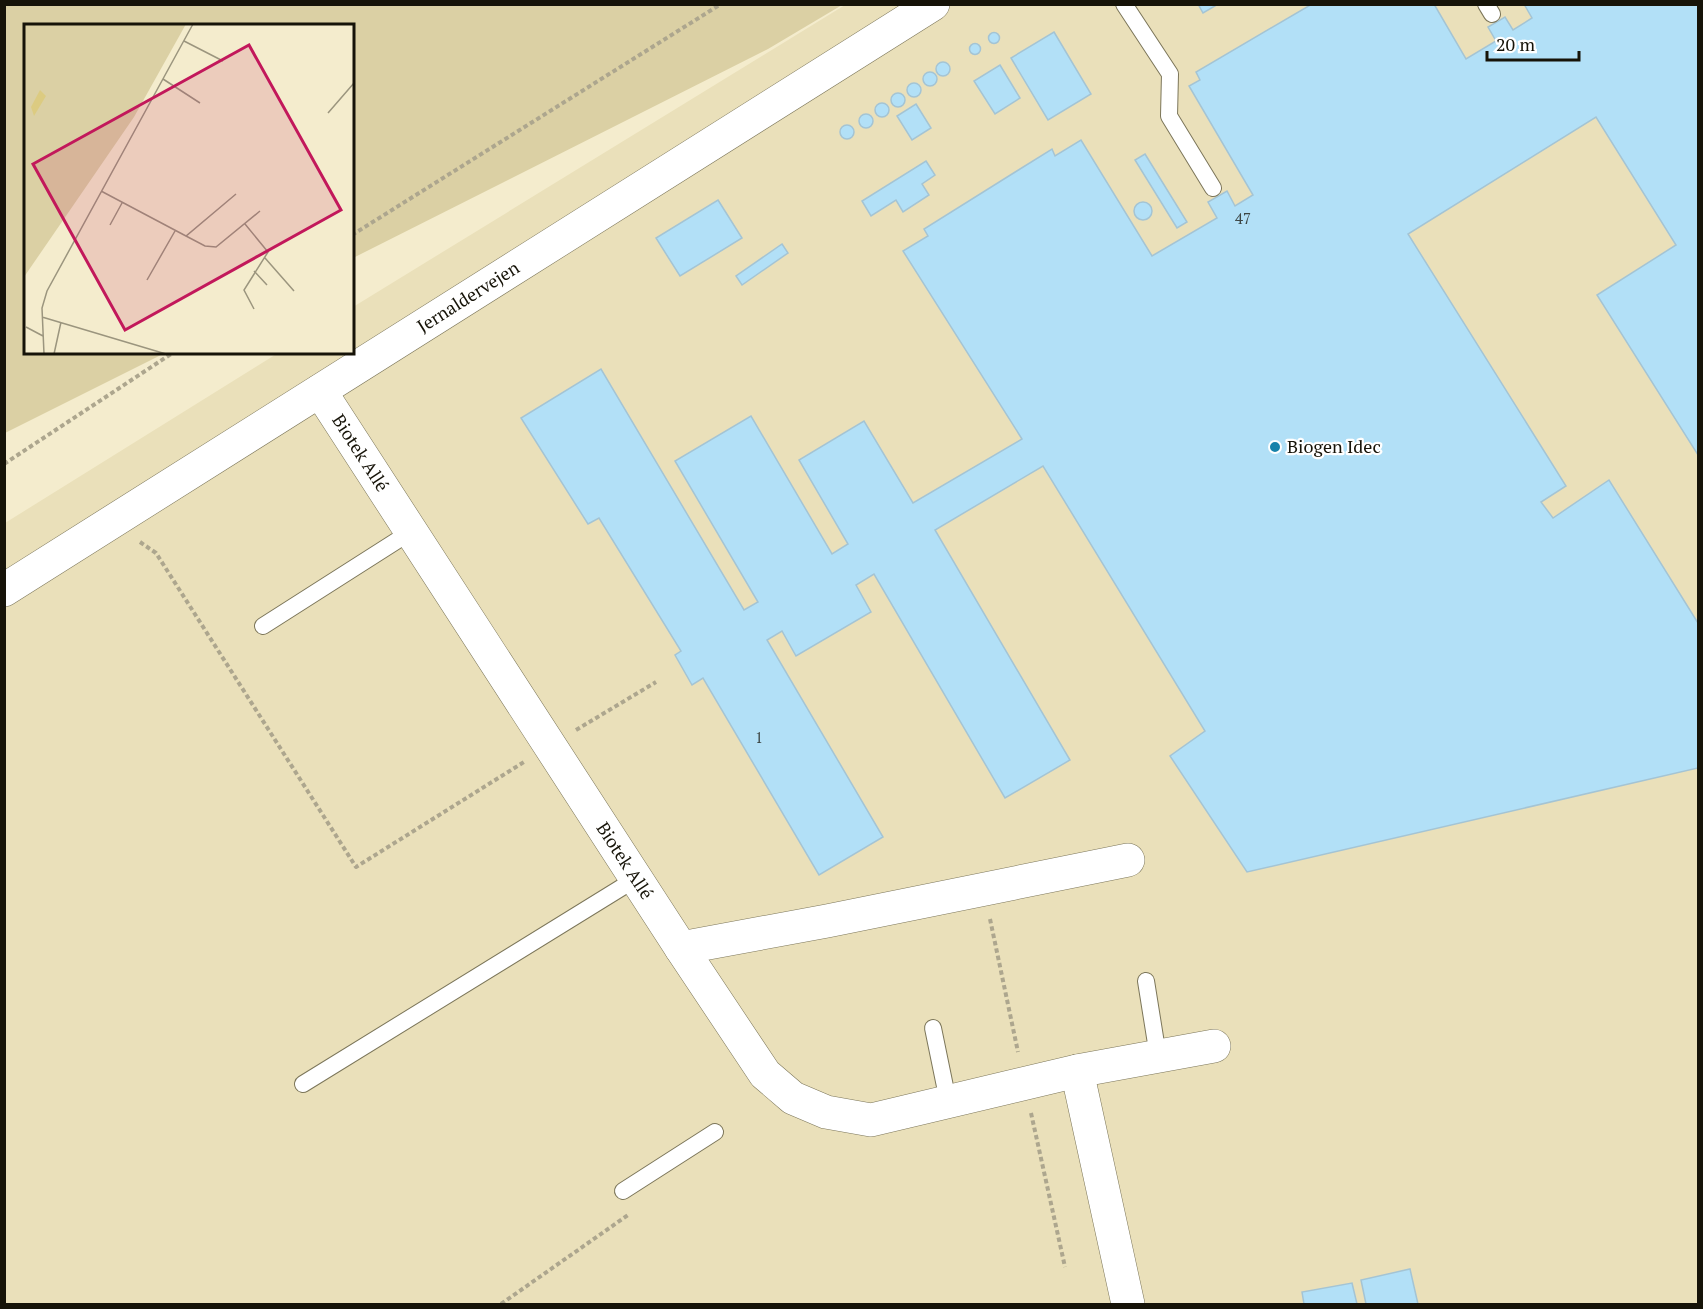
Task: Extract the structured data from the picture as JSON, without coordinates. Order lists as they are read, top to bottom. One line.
{"streets":{"street":["Jernaldervejen","Biotek Allé"]},"crossings":[["Jernaldervejen","Biotek Allé"]],"places":["Biogen Idec"],"house_numbers":["47","1"],"scale_bar":"20 m"}
